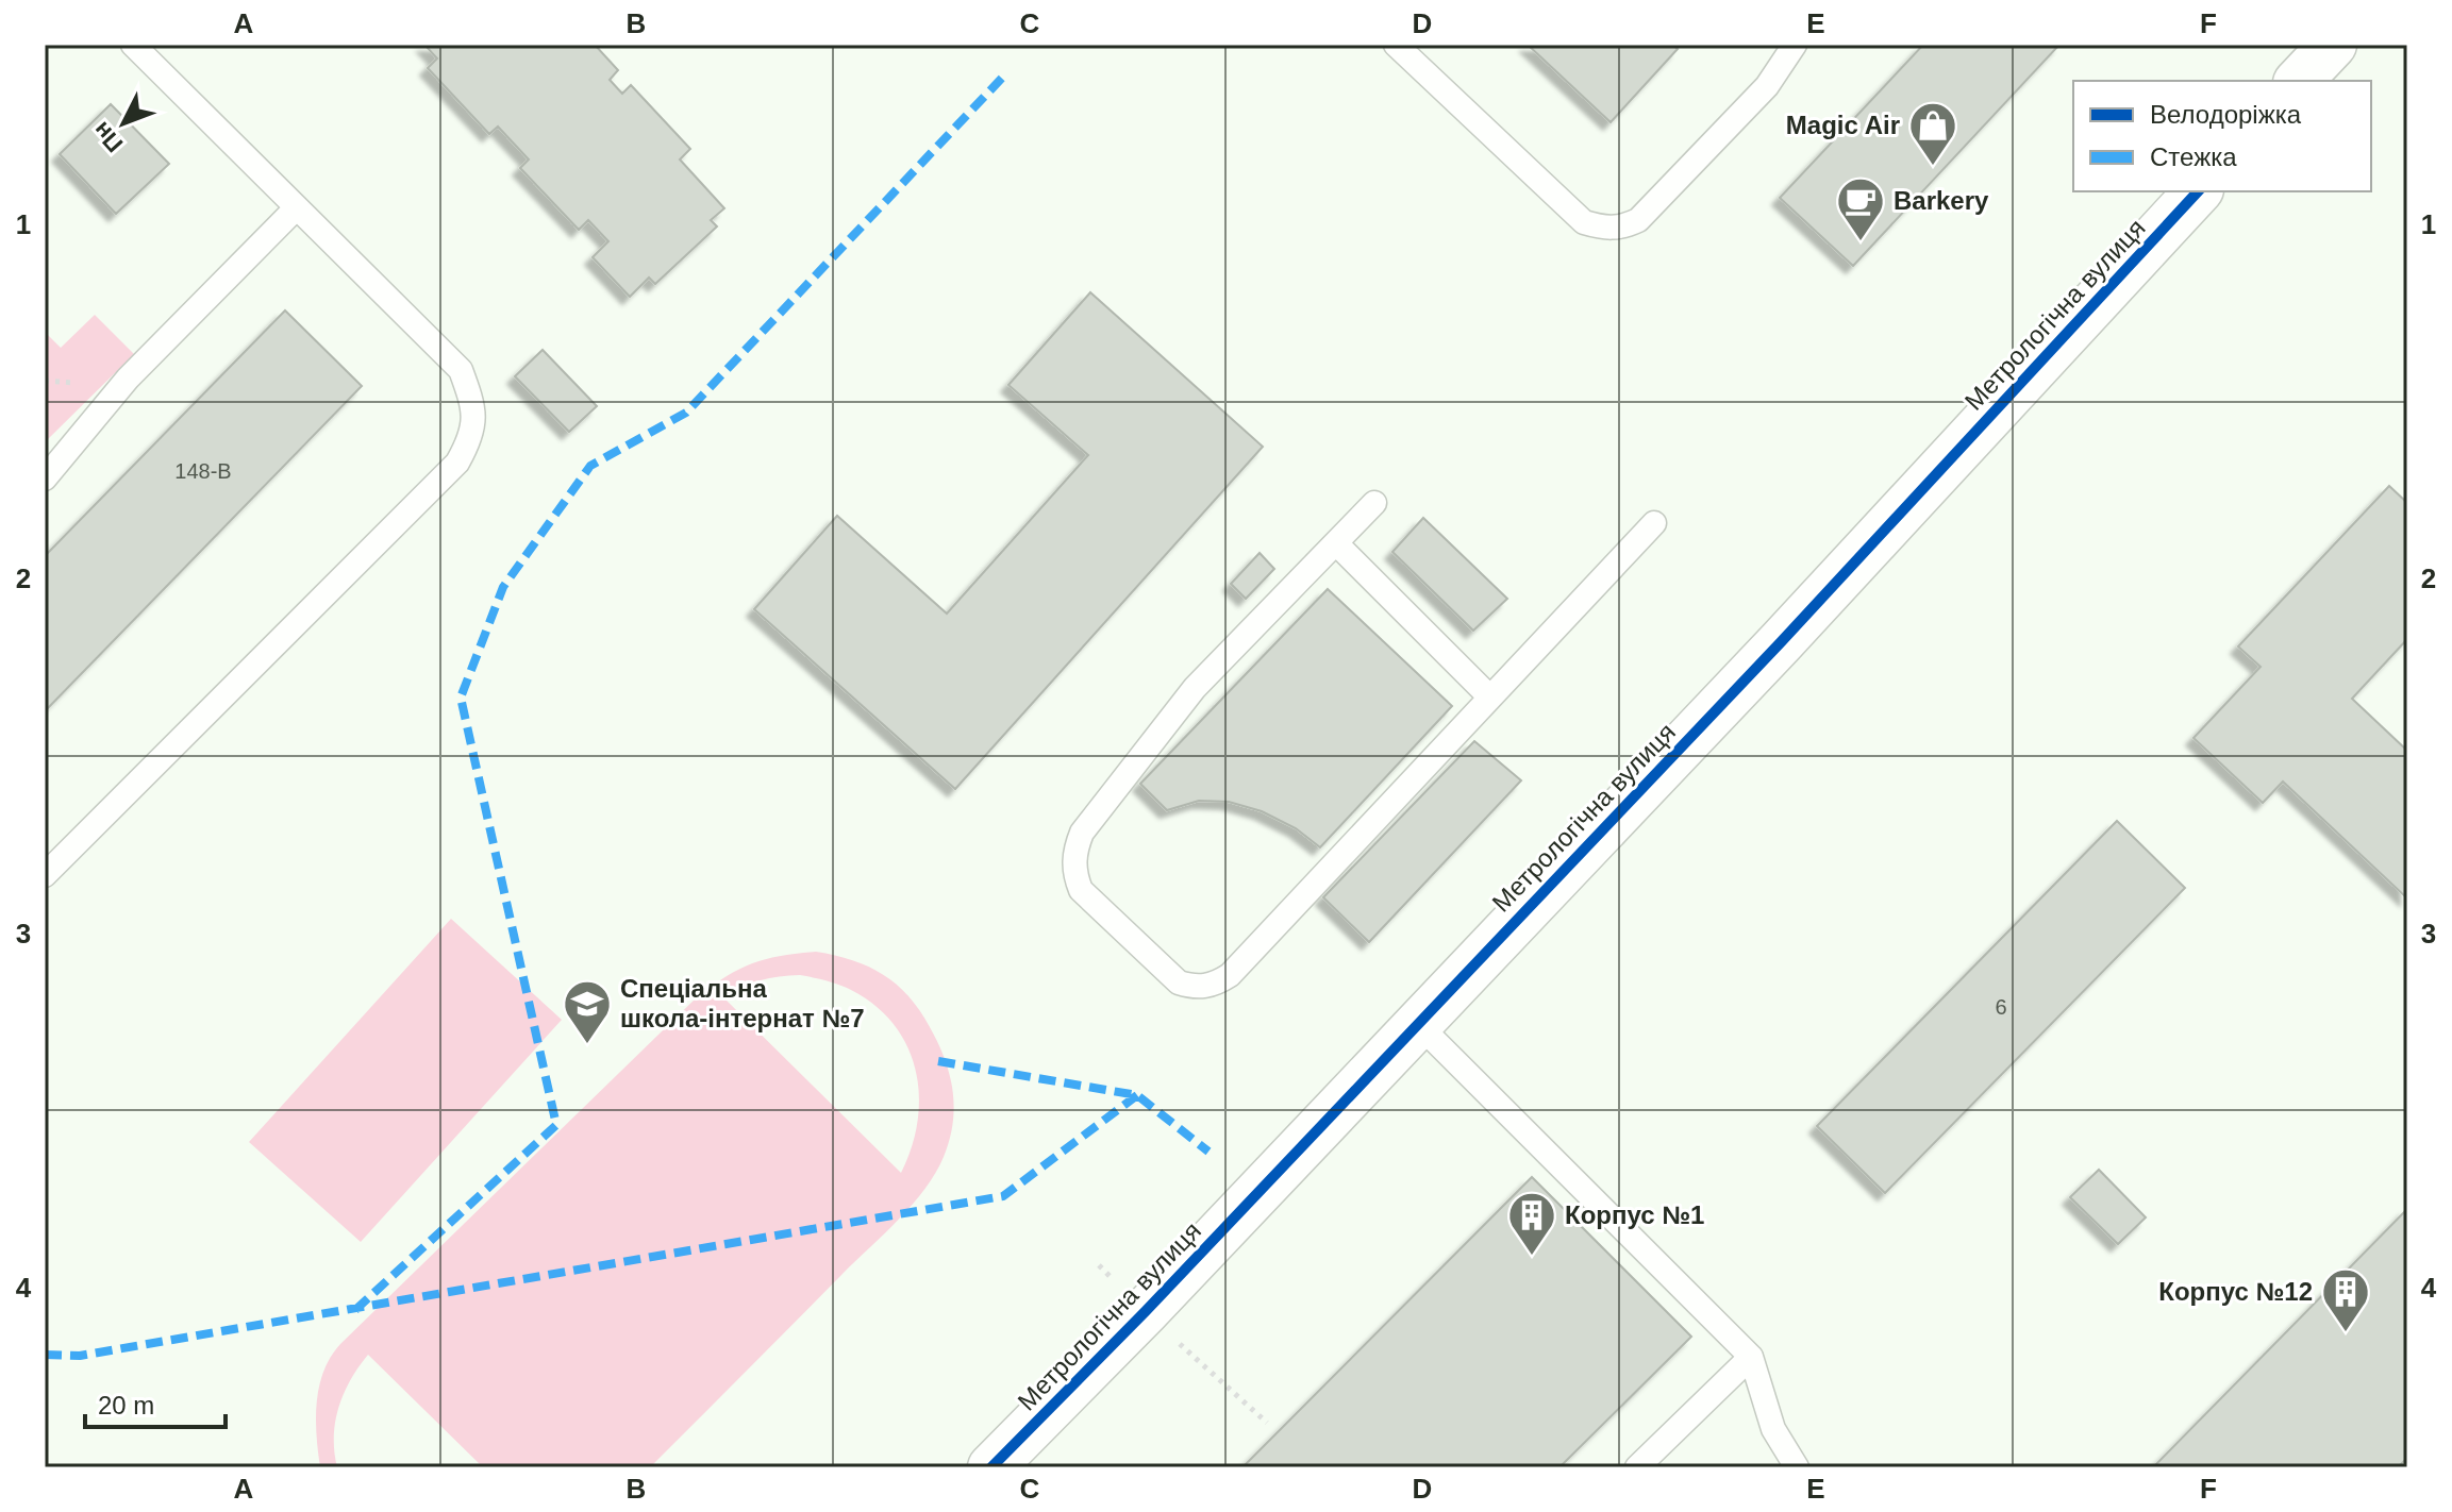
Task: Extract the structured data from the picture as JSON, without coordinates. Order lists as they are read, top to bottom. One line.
{"streets":{"street":["Метрологічна вулиця"]},"places":{"shop":["Magic Air"],"cafe":["Barkery"],"school or university":["Спеціальна школа-інтернат №7"],"building":["Корпус №1","Корпус №12"]},"house_numbers":["148-В","6"],"legend":["Велодоріжка","Стежка"],"scale_bar":"20 m","north":"bottom left","grid":{"columns":["A","B","C","D","E","F"],"rows":["1","2","3","4"]}}
